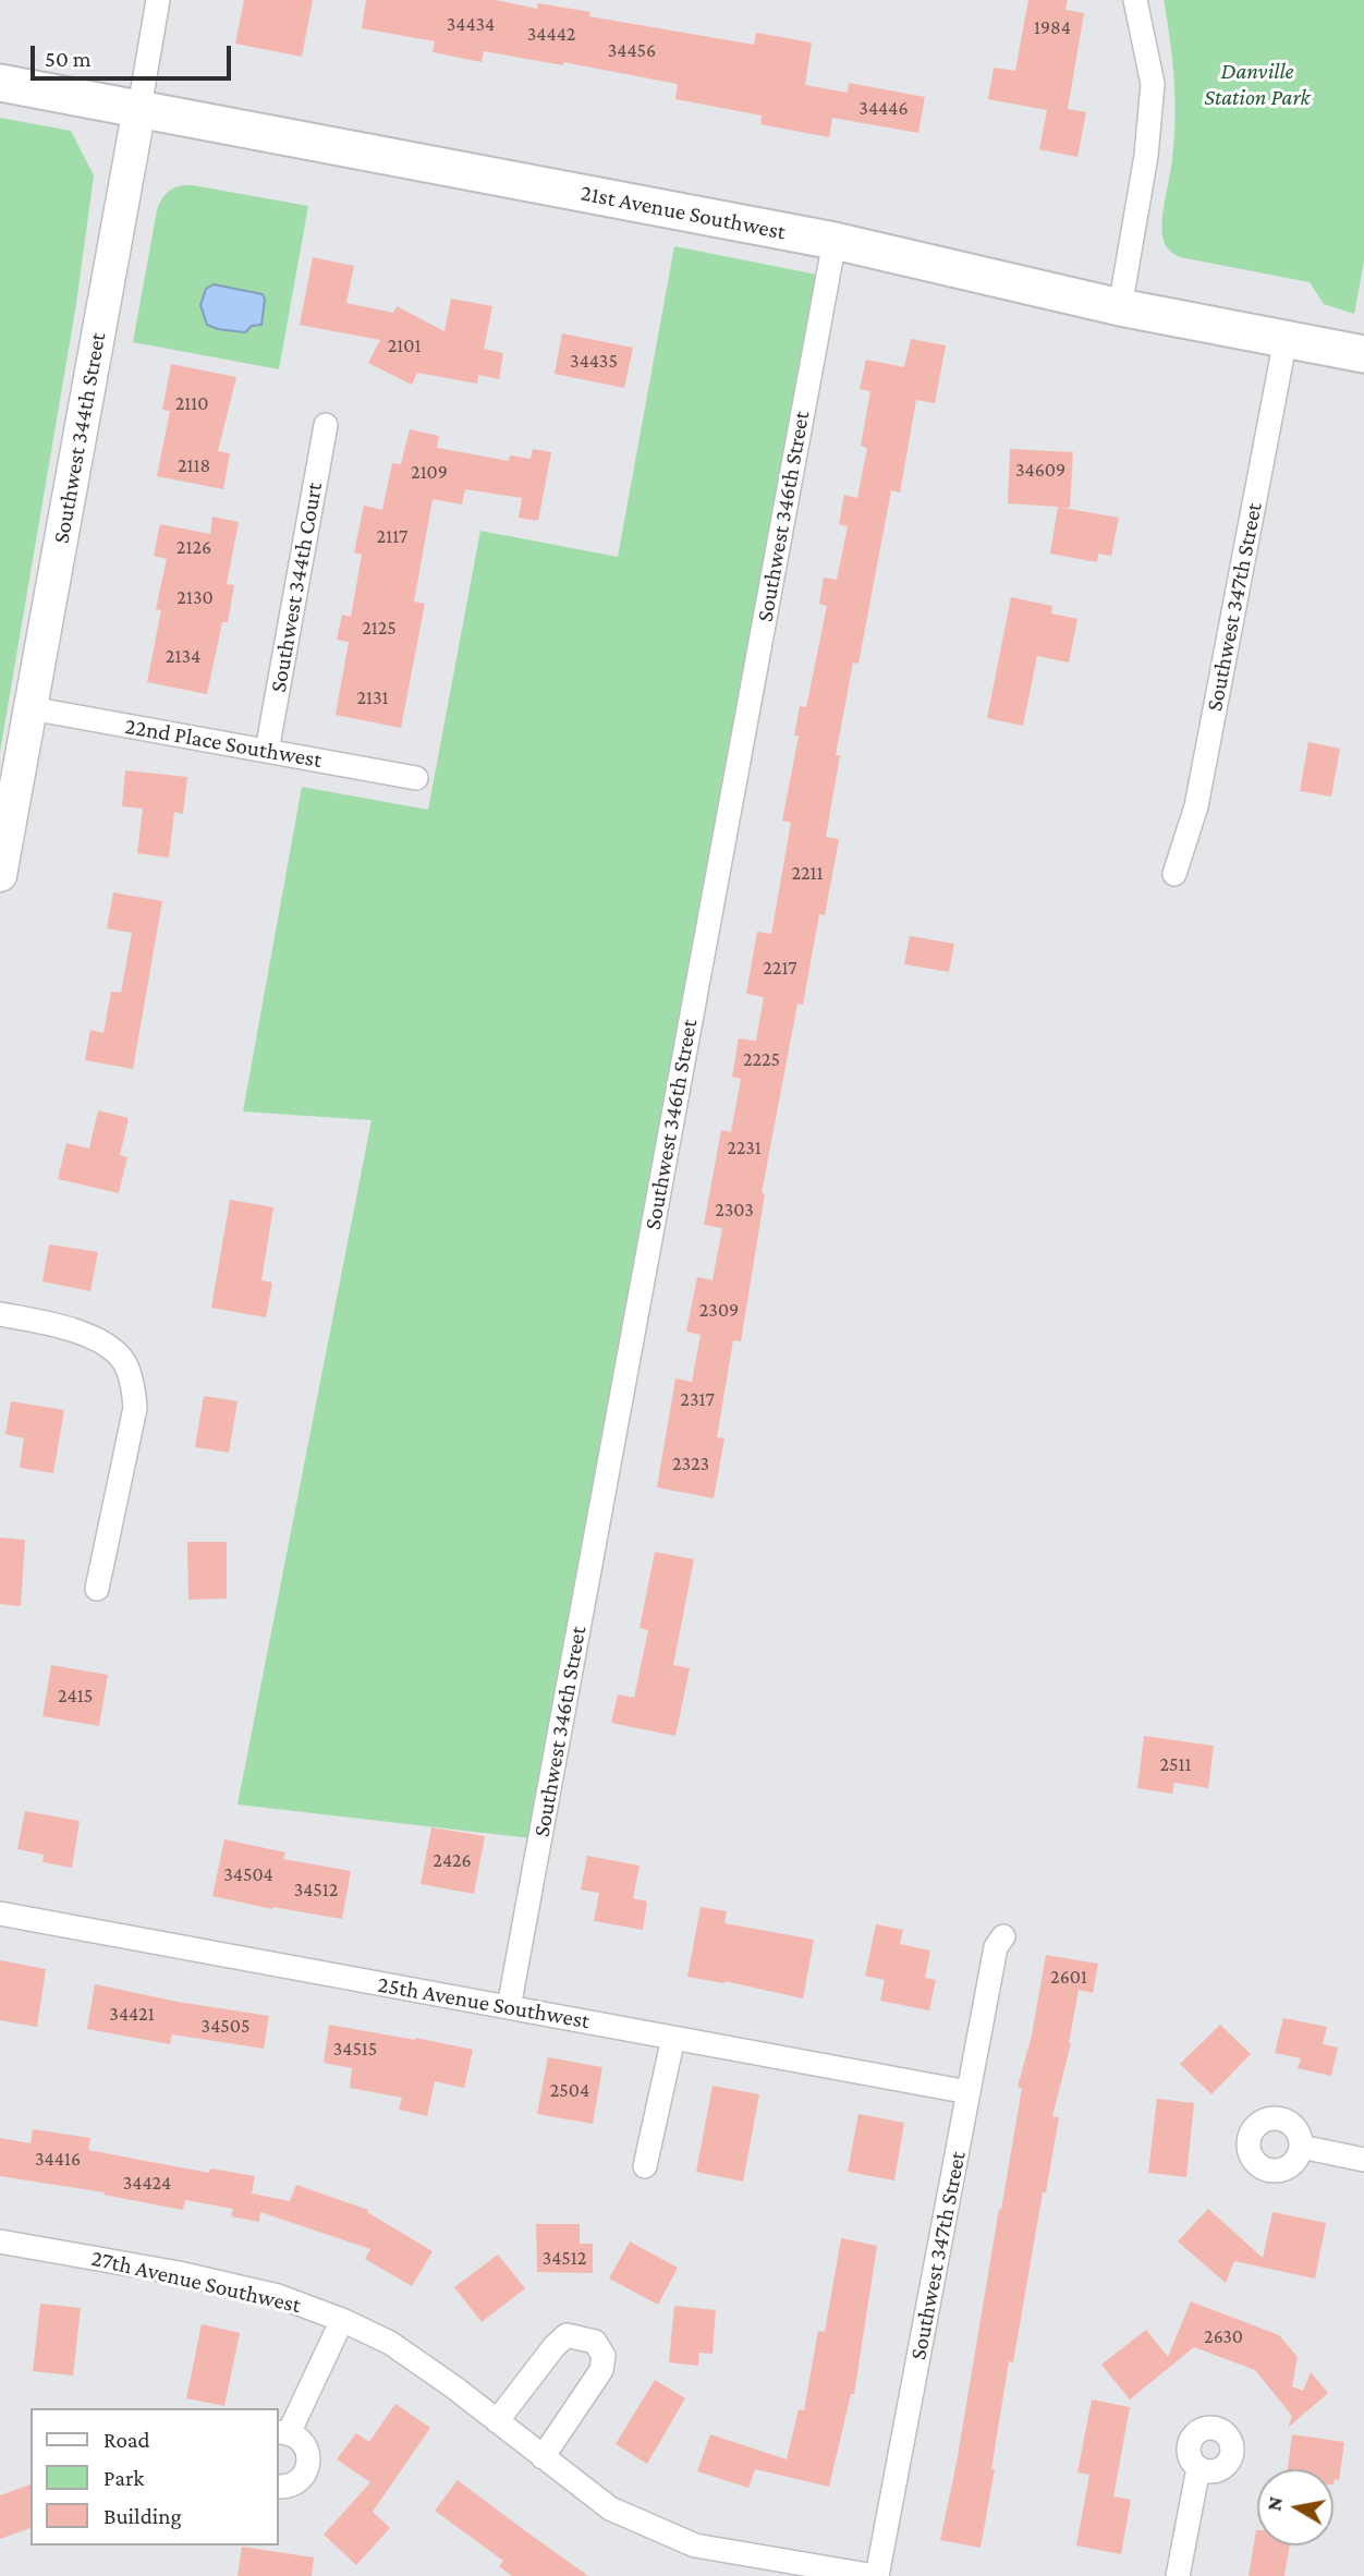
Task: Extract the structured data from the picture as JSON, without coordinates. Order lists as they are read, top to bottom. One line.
{"streets":{"main road":["21st Avenue Southwest"],"street":["Southwest 344th Street","Southwest 346th Street","Southwest 344th Court","Southwest 347th Street","22nd Place Southwest","25th Avenue Southwest","27th Avenue Southwest"]},"crossings":[["21st Avenue Southwest","Southwest 344th Street"],["21st Avenue Southwest","Southwest 346th Street"],["21st Avenue Southwest","Southwest 347th Street"],["Southwest 344th Street","22nd Place Southwest"],["Southwest 346th Street","25th Avenue Southwest"],["Southwest 344th Court","22nd Place Southwest"],["Southwest 347th Street","25th Avenue Southwest"],["Southwest 347th Street","27th Avenue Southwest"]],"parks":["Danville Station Park"],"house_numbers":["34434","1984","34442","34456","34446","2101","34435","2110","2118","34609","2109","2117","2126","2130","2125","2134","2131","2211","2217","2225","2231","2303","2309","2317","2323","2415","2511","2426","34504","34512","2601","34421","34505","34515","2504","34416","34424","34512","2630"],"legend":["Road","Park","Building"],"scale_bar":"50 m","north":"left"}
